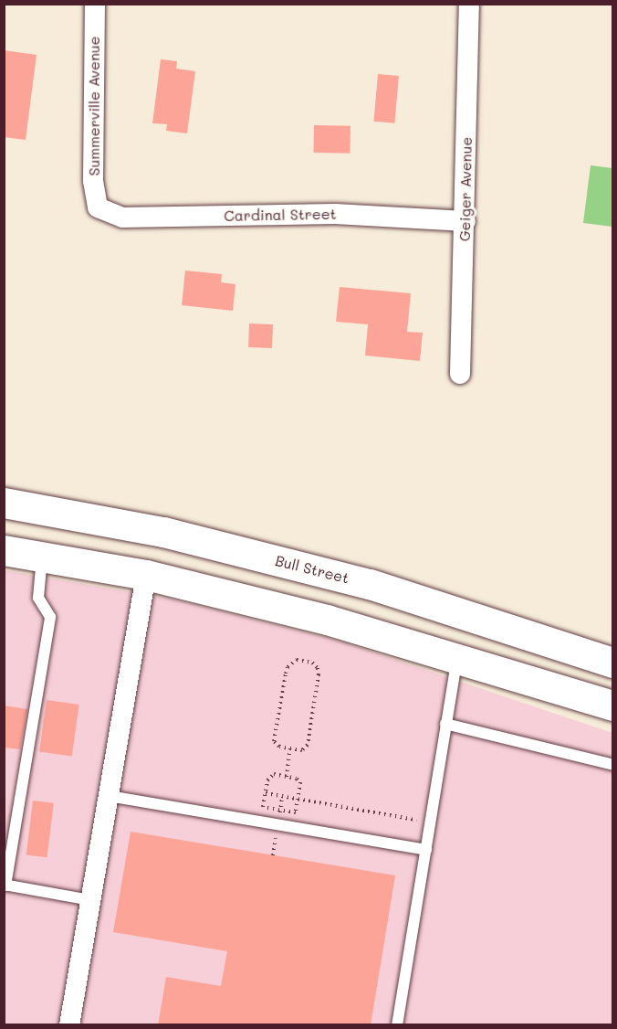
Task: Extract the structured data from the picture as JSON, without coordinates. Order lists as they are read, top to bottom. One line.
{"streets":{"highway":["Bull Street"],"street":["Summerville Avenue","Geiger Avenue","Cardinal Street"]},"crossings":[["Summerville Avenue","Cardinal Street"],["Geiger Avenue","Cardinal Street"]]}
